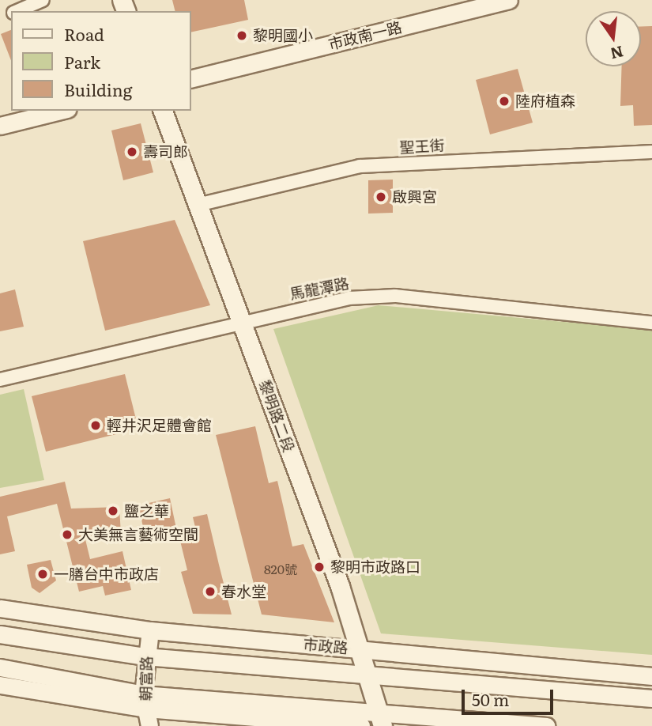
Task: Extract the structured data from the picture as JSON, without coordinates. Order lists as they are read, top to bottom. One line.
{"streets":{"main road":["黎明路二段"],"street":["市政南一路","聖王街","馬龍潭路","市政路","朝富路"]},"crossings":[["聖王街","黎明路二段"],["馬龍潭路","黎明路二段"],["黎明路二段","市政路"],["市政路","朝富路"]],"places":["黎明國小","陸府植森","壽司郎","啟興宮","輕井沢足體會館","鹽之華","大美無言藝術空間","黎明市政路口","一膳台中市政店","春水堂"],"house_numbers":["820號"],"legend":["Road","Park","Building"],"scale_bar":"50 m","north":"bottom"}
